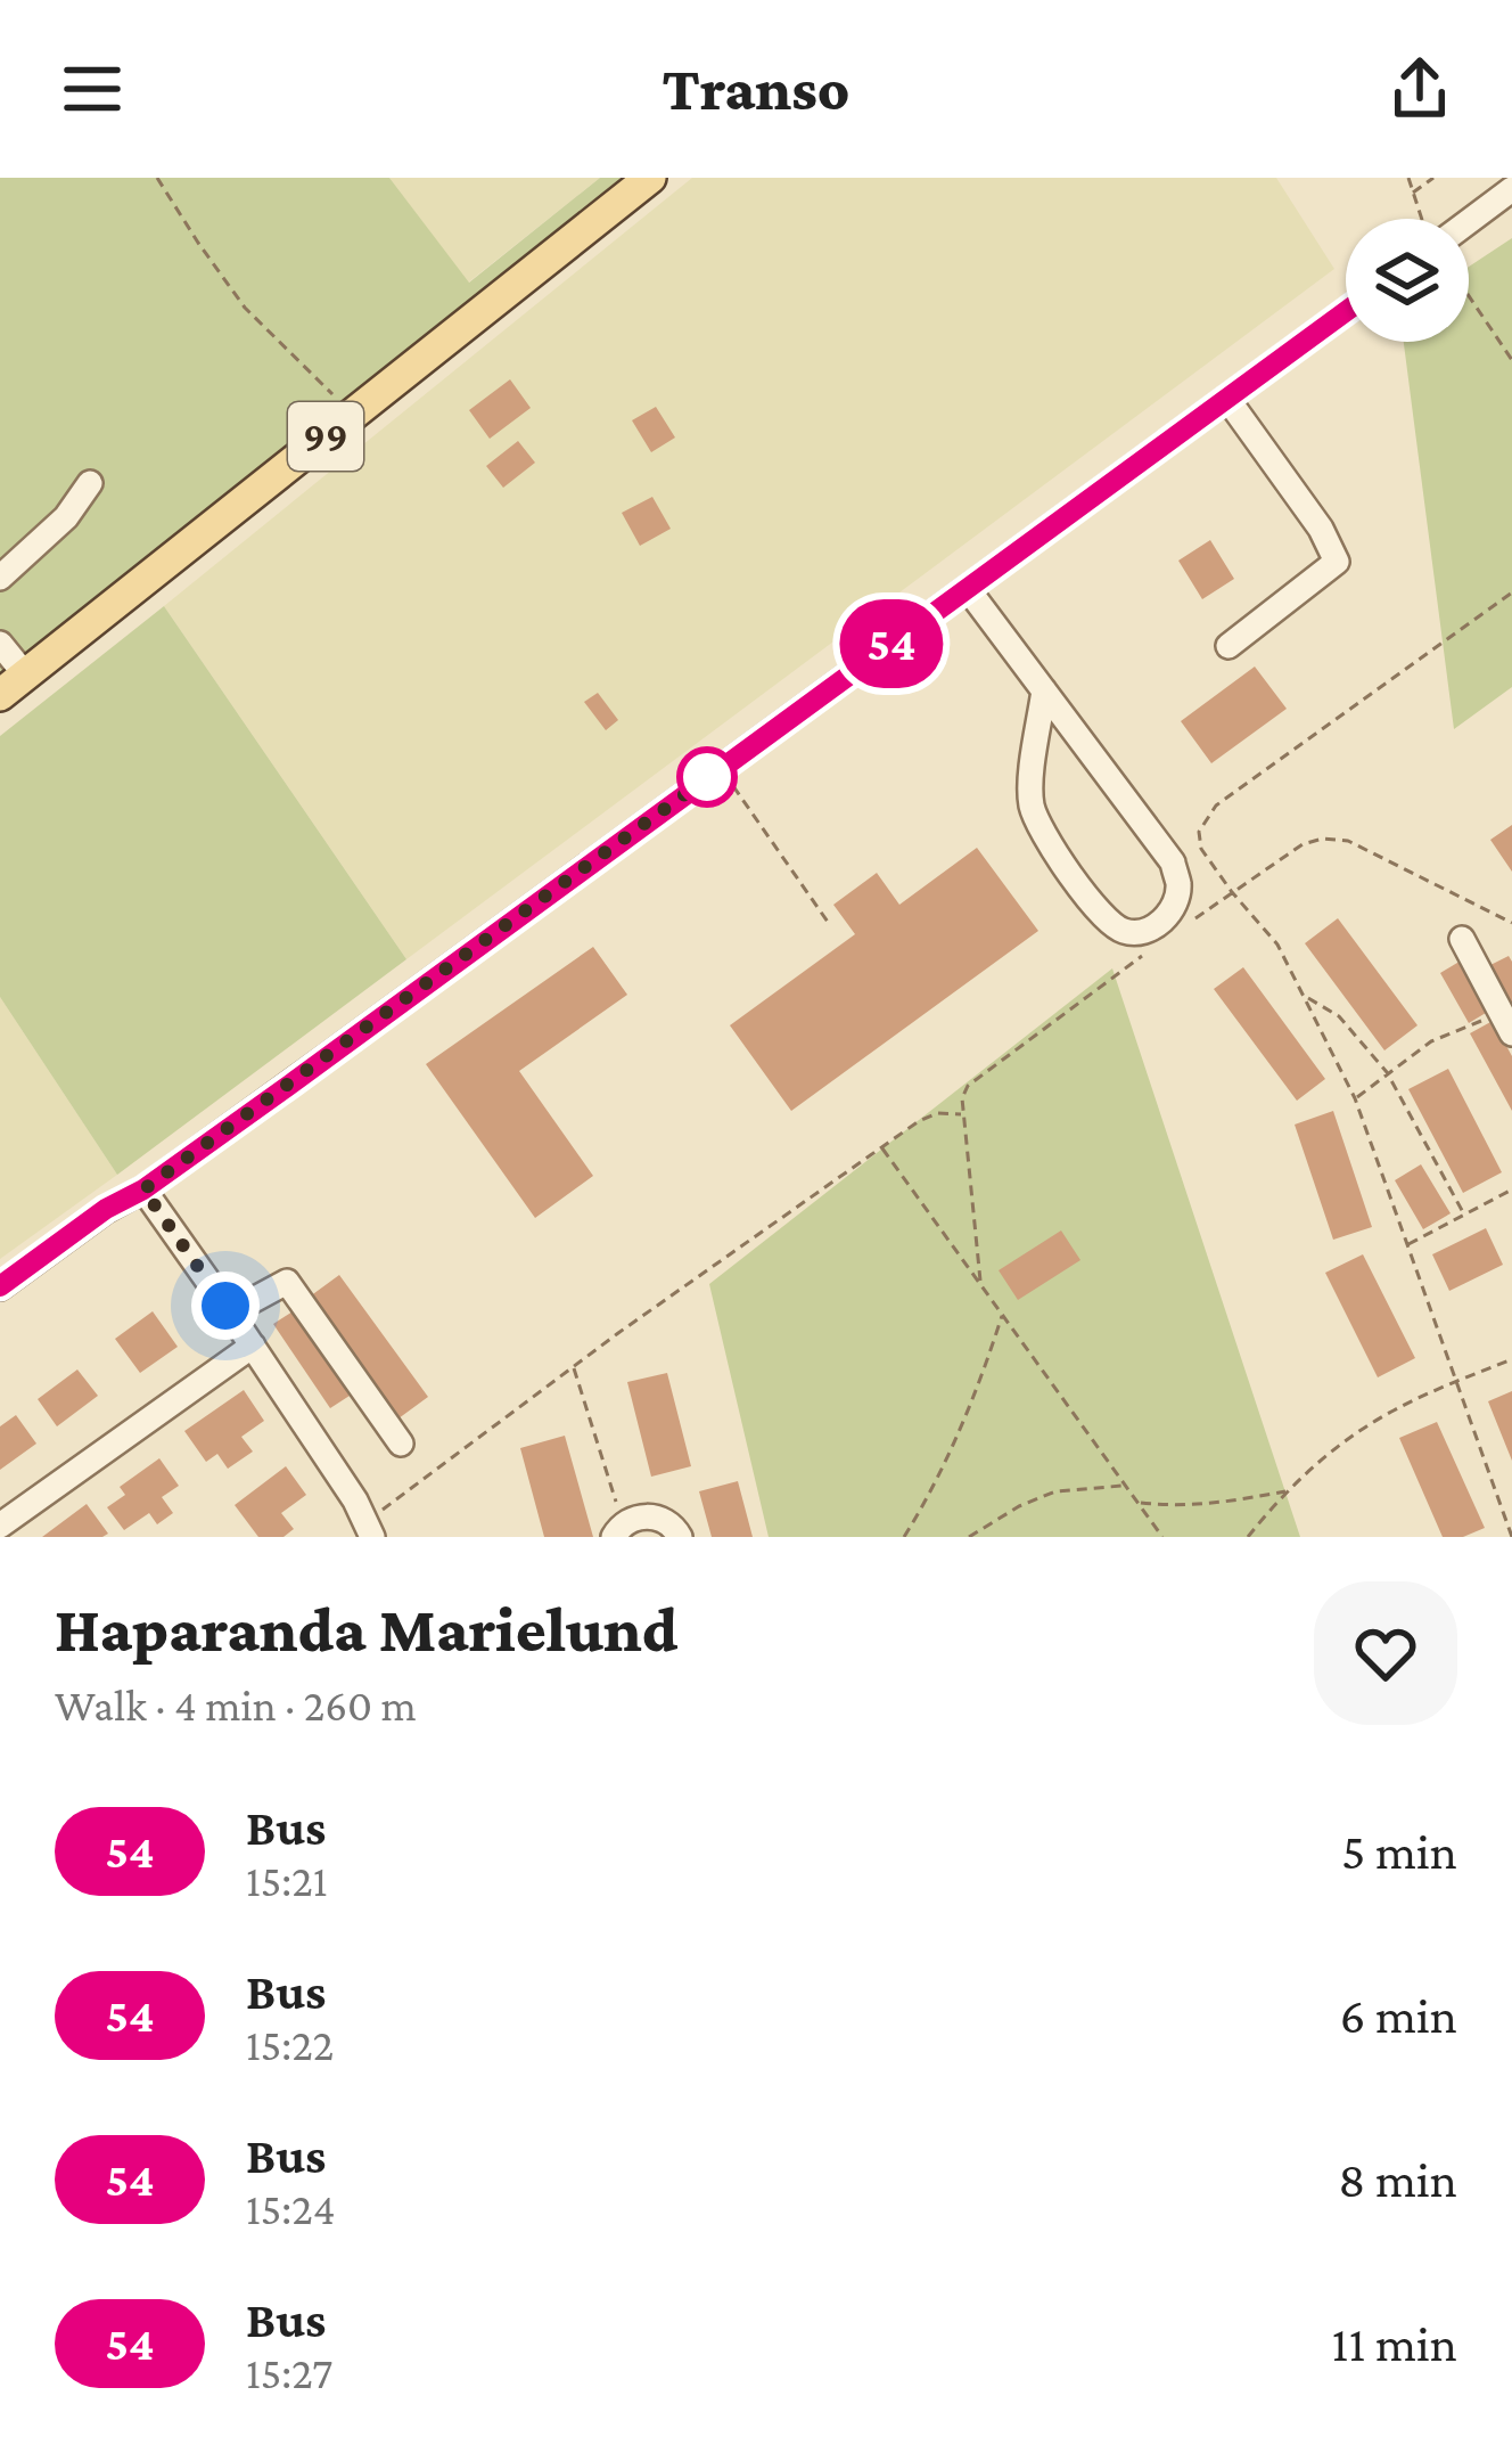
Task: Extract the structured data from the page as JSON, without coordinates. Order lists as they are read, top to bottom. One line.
{"streets":{"main road":["99"]},"lines":["bus line 54"],"page":{"header":"Transo","on_map":"54","heading":["Haparanda Marielund","Walk · 4 min · 260 m"],"list":[{"mark":"54","name":"Bus","note":"15:21","value":"5 min"},{"mark":"54","name":"Bus","note":"15:22","value":"6 min"},{"mark":"54","name":"Bus","note":"15:24","value":"8 min"},{"mark":"54","name":"Bus","note":"15:27","value":"11 min"}]}}
